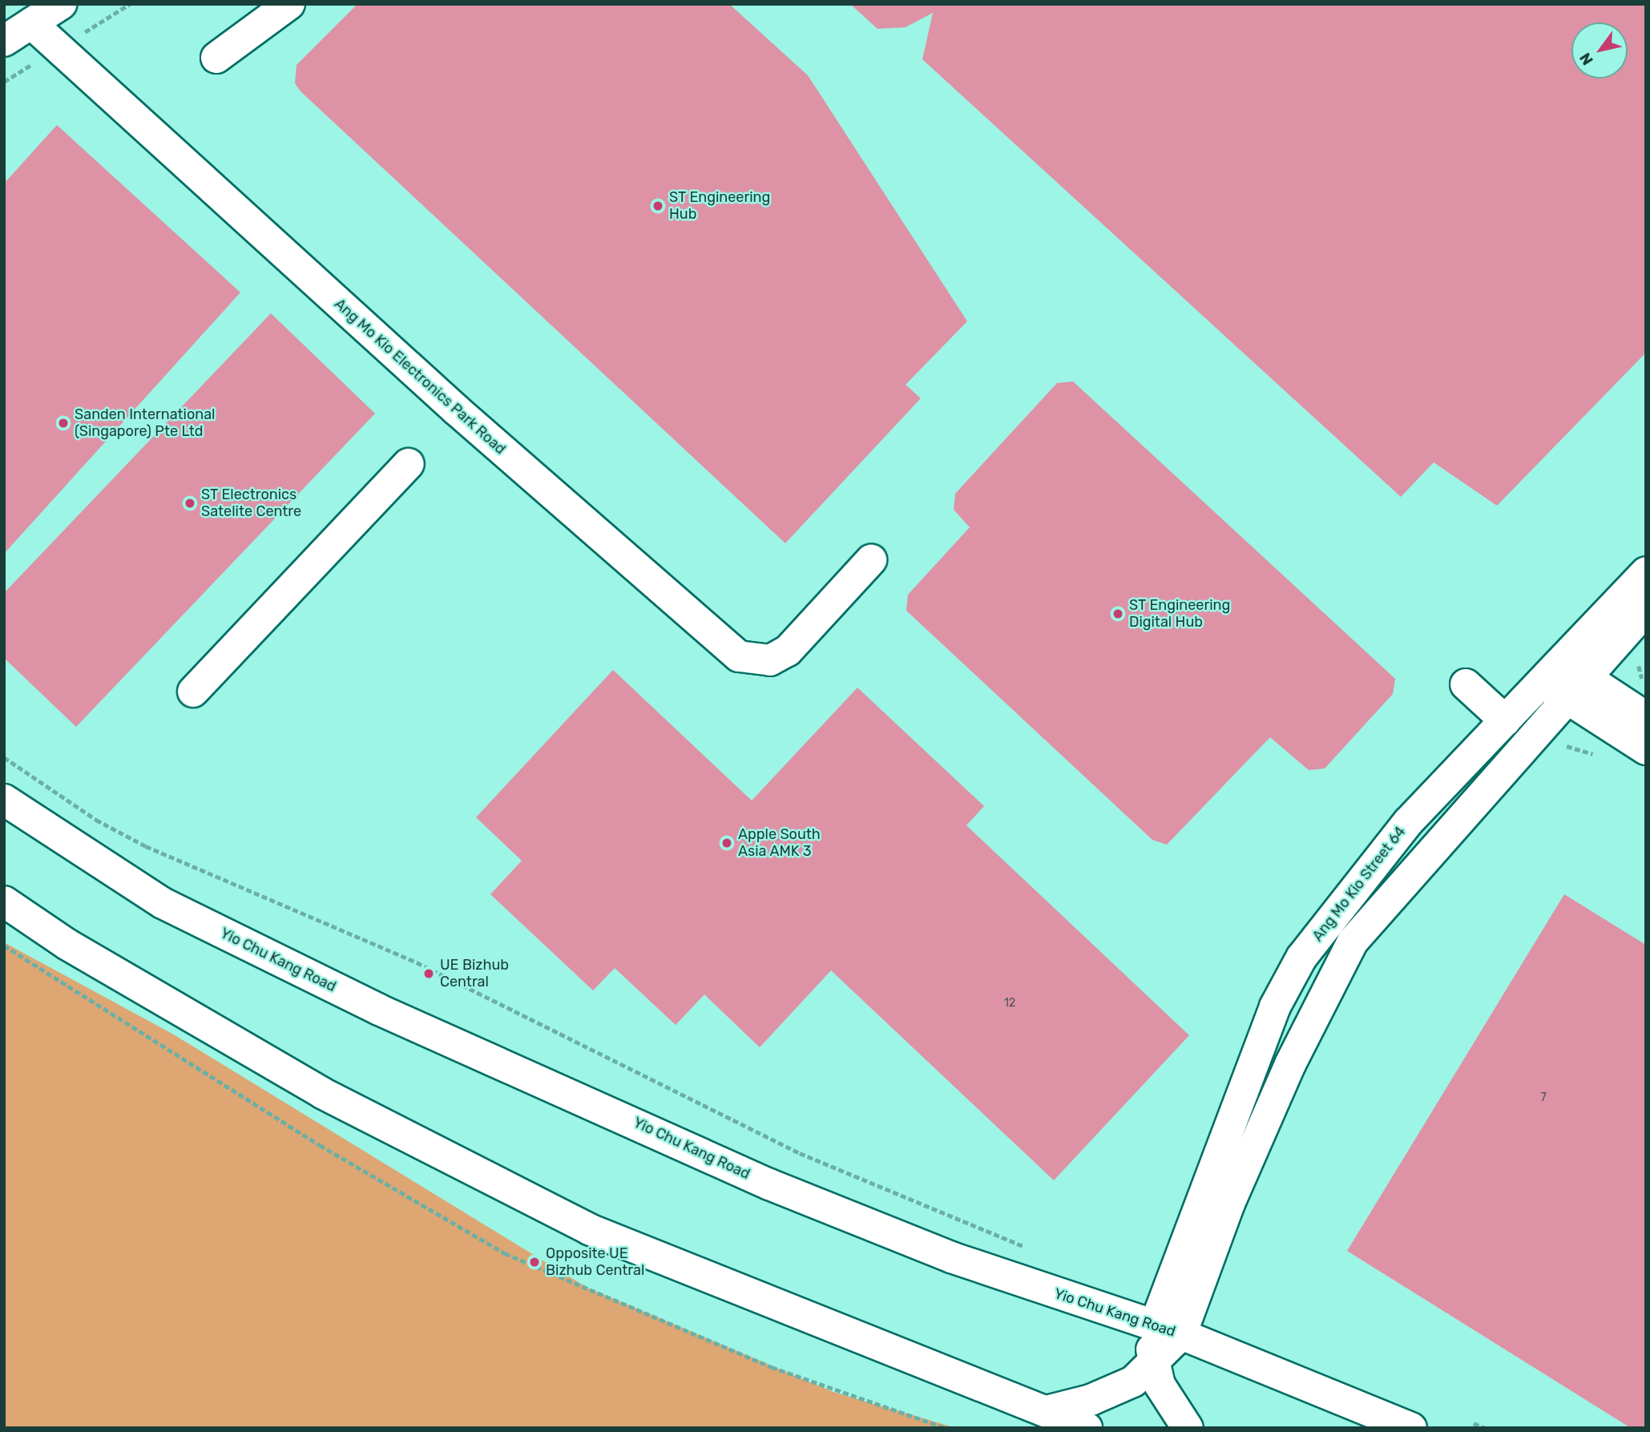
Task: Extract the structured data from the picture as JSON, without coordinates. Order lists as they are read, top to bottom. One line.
{"streets":{"main road":["Ang Mo Kio Electronics Park Road","Ang Mo Kio Street 64","Yio Chu Kang Road"]},"crossings":[["Ang Mo Kio Street 64","Yio Chu Kang Road"]],"places":["ST Engineering Hub","Sanden International (Singapore) Pte Ltd","ST Electronics Satelite Centre","ST Engineering Digital Hub","Apple South Asia AMK 3","UE Bizhub Central","Opposite UE Bizhub Central"],"house_numbers":["12","7"],"north":"bottom left"}
